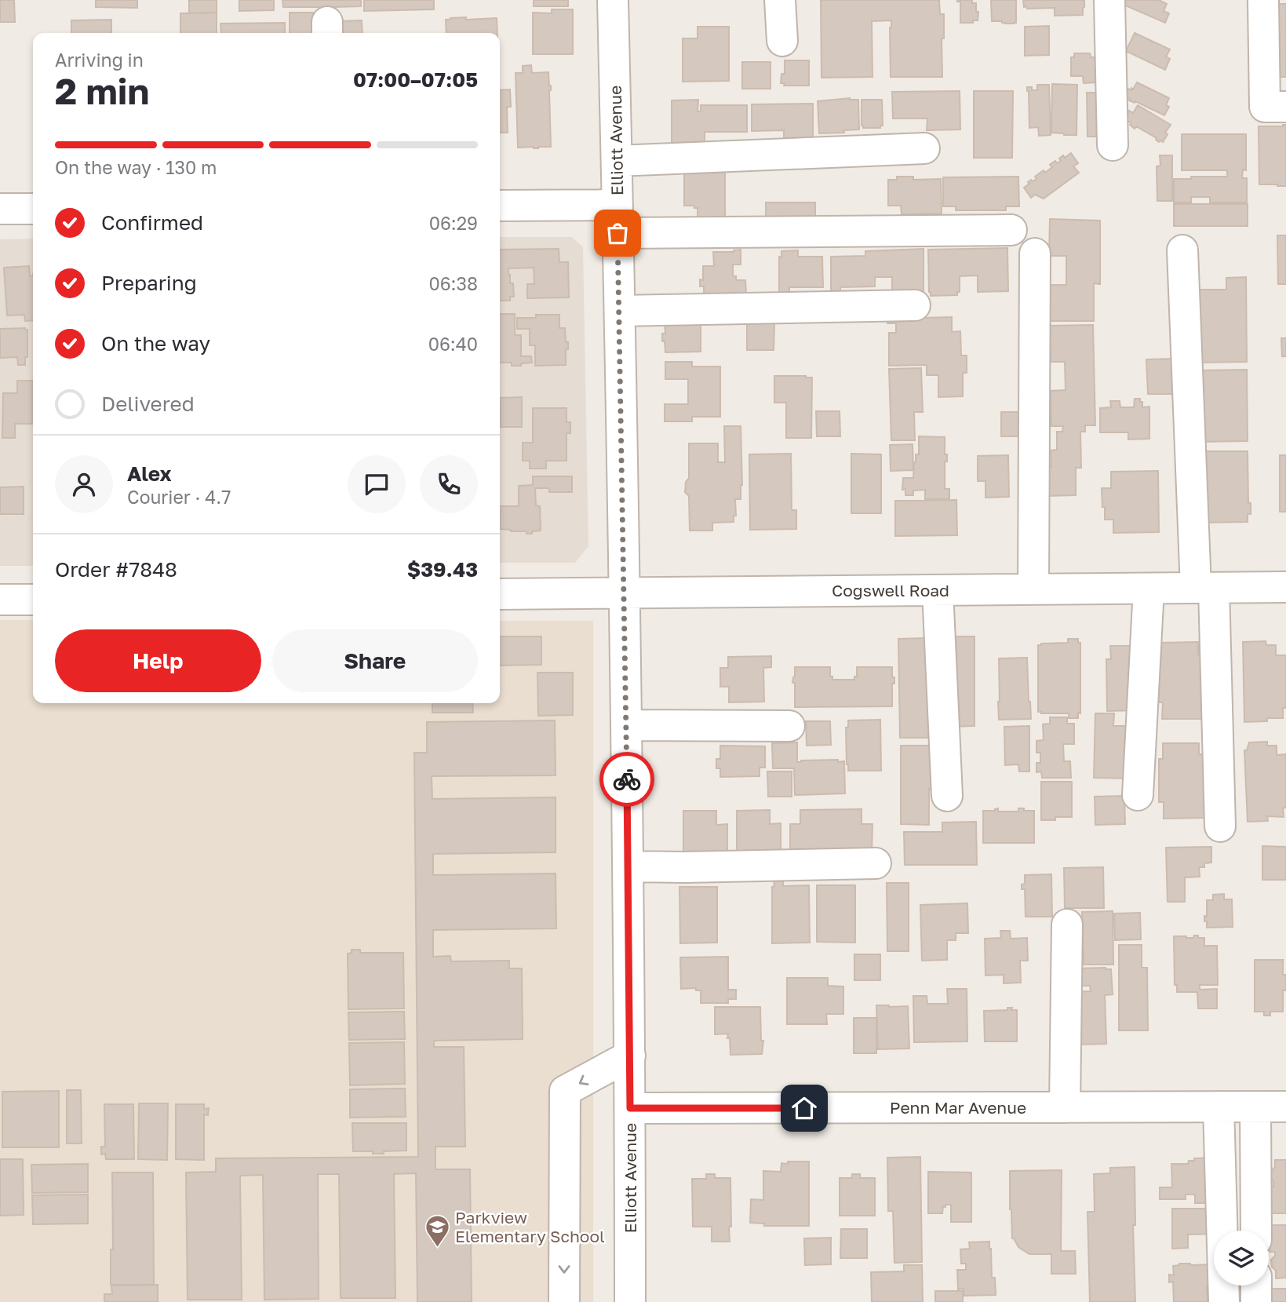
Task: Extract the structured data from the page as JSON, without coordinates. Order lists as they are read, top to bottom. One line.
{"streets":{"street":["Elliott Avenue","Cogswell Road","Penn Mar Avenue"]},"crossings":[["Elliott Avenue","Cogswell Road"],["Elliott Avenue","Penn Mar Avenue"]],"places":{"school or university":["Parkview Elementary School"]},"page":{"heading":["2 min","Arriving in","07:00–07:05"],"panel":["Alex","Courier · 4.7","Order #7848","$39.43"],"bar":"On the way · 130 m","list":[["Confirmed","06:29"],["Preparing","06:38"],["On the way","06:40"],"Delivered"],"buttons":["Help","Share"]}}
